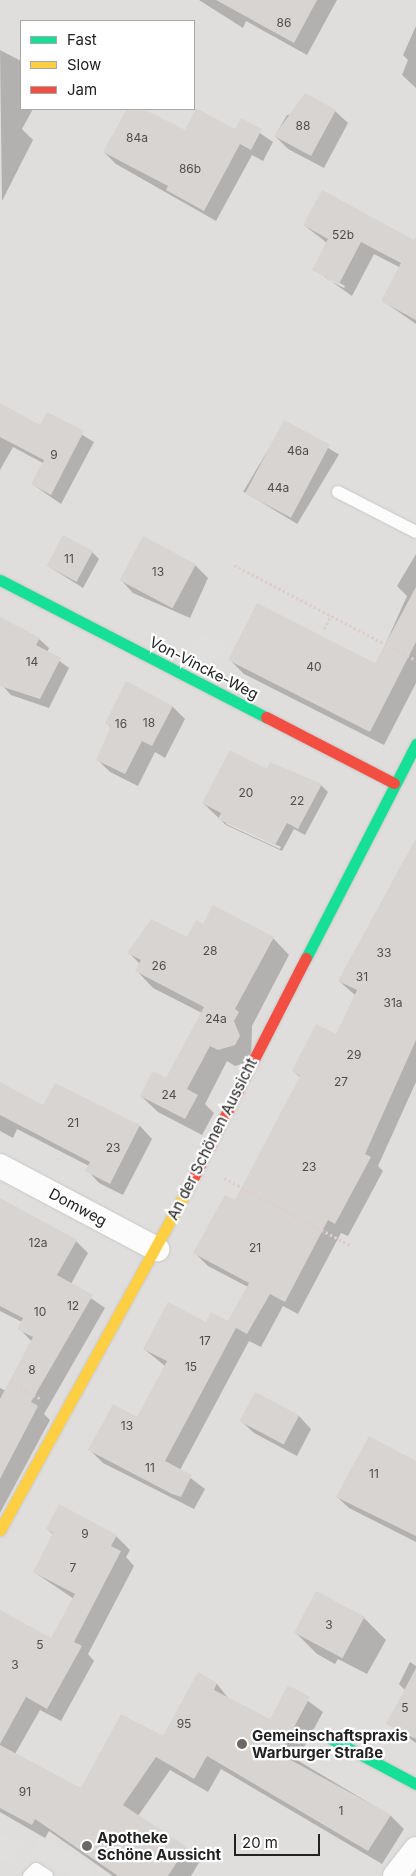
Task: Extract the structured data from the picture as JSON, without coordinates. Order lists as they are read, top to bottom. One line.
{"streets":{"street":["Von-Vincke-Weg","An der Schönen Aussicht","Domweg"]},"crossings":[["Von-Vincke-Weg","An der Schönen Aussicht"],["An der Schönen Aussicht","Domweg"]],"places":["Gemeinschaftspraxis Warburger Straße","Apotheke Schöne Aussicht"],"house_numbers":["86","88","84a","86b","52b","46a","9","44a","11","13","14","40","18","16","20","22","28","33","26","31","31a","24a","29","27","24","21","23","23","12a","21","12","10","17","15","8","13","11","11","9","7","3","5","3","5","95","91","1"],"legend":["Fast","Slow","Jam"],"scale_bar":"20 m"}
